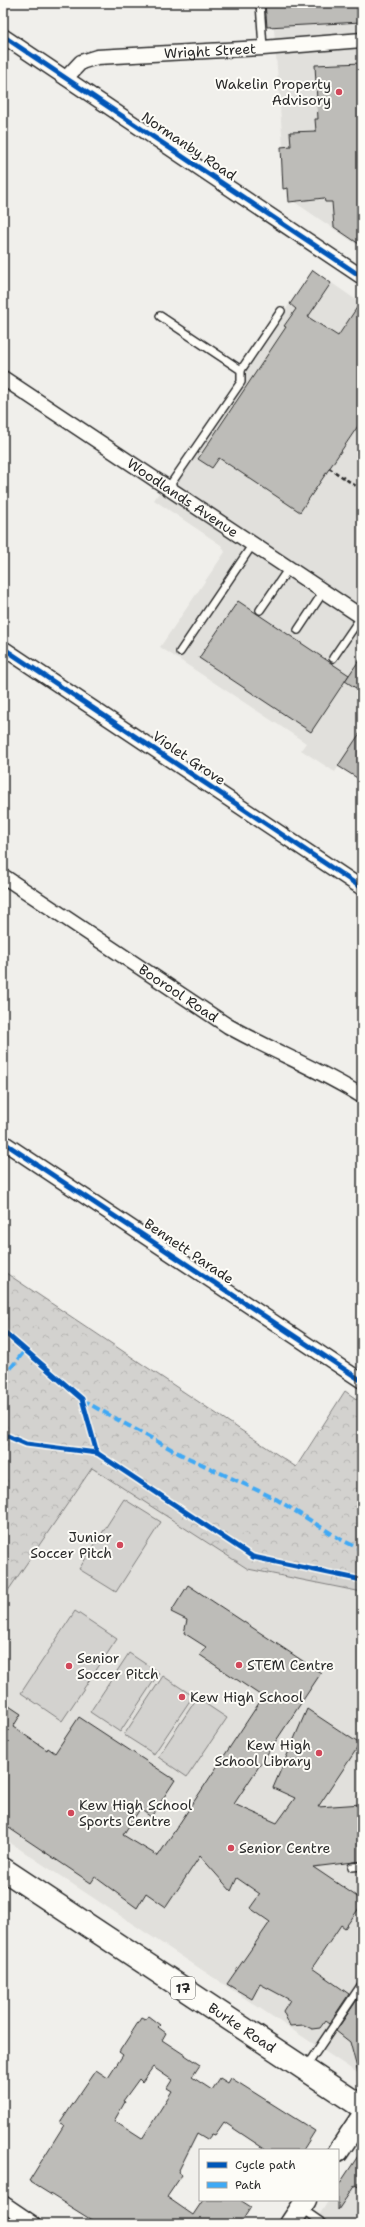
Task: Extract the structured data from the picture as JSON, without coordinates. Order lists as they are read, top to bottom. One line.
{"streets":{"main road":["17","Burke Road"],"street":["Wright Street","Normanby Road","Woodlands Avenue","Violet Grove","Boorool Road","Bennett Parade"]},"crossings":[["Wright Street","Normanby Road"]],"places":["Wakelin Property Advisory","Junior Soccer Pitch","STEM Centre","Senior Soccer Pitch","Kew High School","Kew High School Library","Kew High School Sports Centre","Senior Centre"],"legend":["Cycle path","Path"]}
